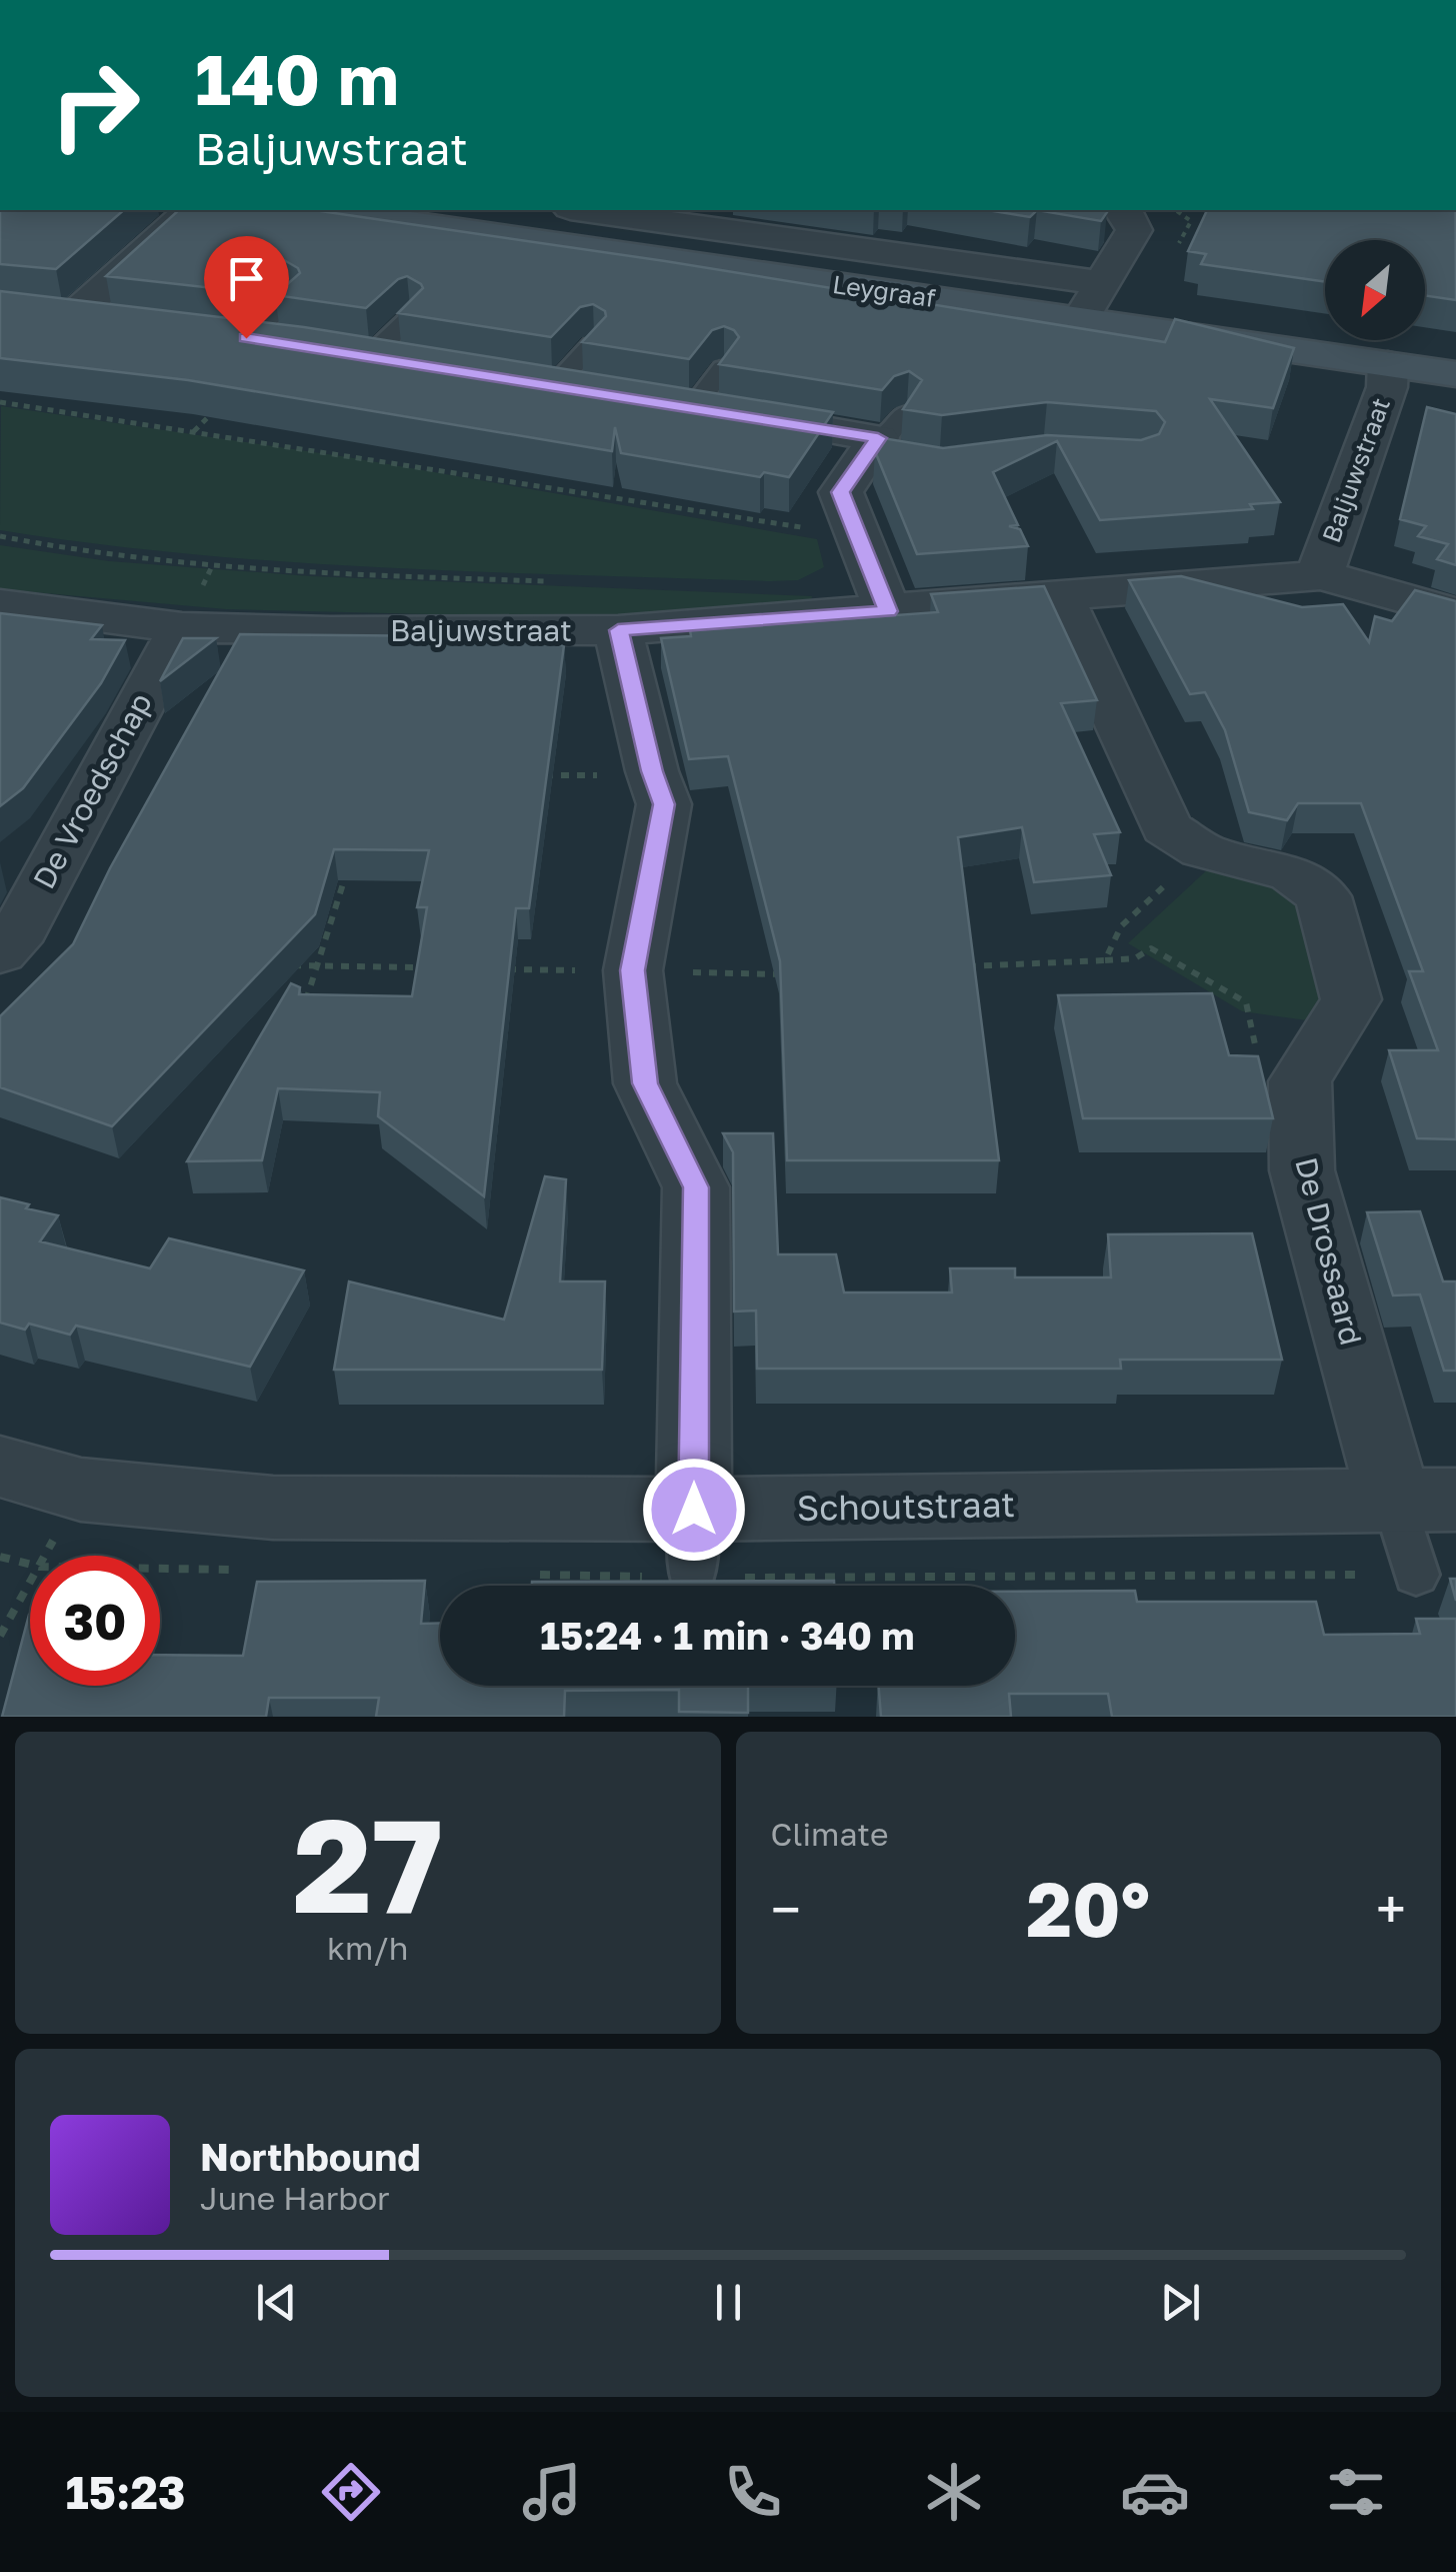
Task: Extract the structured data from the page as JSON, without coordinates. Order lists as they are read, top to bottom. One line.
{"streets":{"street":["Leygraaf","Baljuwstraat","De Vroedschap","De Drossaard","Schoutstraat"]},"crossings":[["Leygraaf","Baljuwstraat"],["Baljuwstraat","De Vroedschap"],["De Drossaard","Schoutstraat"]],"north":"bottom left","page":{"turn":["140 m","Baljuwstraat"],"limit":"30","trip":"15:24 · 1 min · 340 m","tile":[["27","km/h"],"Climate"],"heat":["−","20°","+"],"song":["Northbound","June Harbor"],"tabs":"15:23"}}
